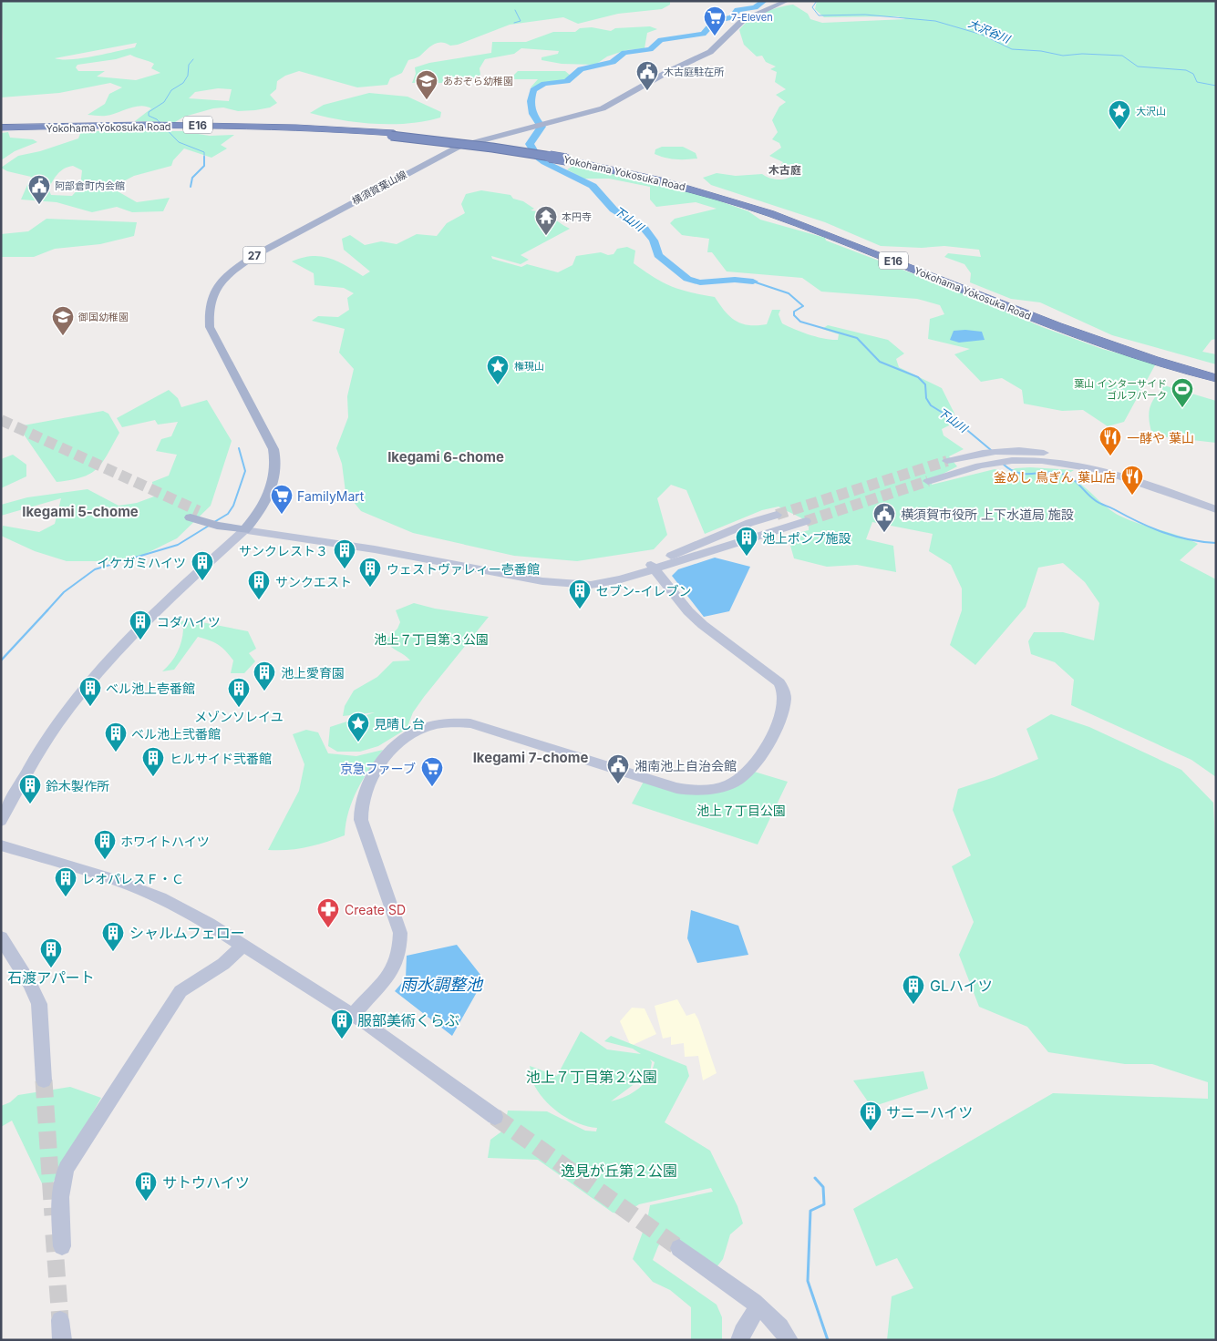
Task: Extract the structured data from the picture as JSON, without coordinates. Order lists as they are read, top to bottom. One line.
{"streets":{"highway":["E16","Yokohama Yokosuka Road"],"main road":["横須賀葉山線","27"]},"districts":["木古庭","Ikegami 6-chome","Ikegami 5-chome","Ikegami 7-chome"],"water":["大沢谷川","下山川","雨水調整池"],"parks":["池上７丁目第３公園","池上７丁目公園","池上７丁目第２公園","逸見が丘第２公園"],"places":{"supermarket":["7-Eleven","FamilyMart","京急ファーブ"],"public building":["木古庭駐在所","阿部倉町内会館","横須賀市役所 上下水道局 施設","湘南池上自治会館"],"school or university":["あおぞら幼稚園","御国幼稚園"],"place":["大沢山","権現山","見晴し台"],"temple":["本円寺"],"sports":["葉山 インターサイド ゴルフパーク"],"restaurant":["一酵や 葉山","釜めし 鳥ぎん 葉山店"],"building":["池上ポンプ施設","サンクレスト３","イケガミハイツ","ウェストヴァレィー壱番館","サンクエスト","セブン-イレブン","コダハイツ","池上愛育園","ベル池上壱番館","メゾンソレイユ","ベル池上弐番館","ヒルサイド弐番館","鈴木製作所","ホワイトハイツ","レオパレスＦ・Ｃ","シャルムフェロー","石渡アパート","GLハイツ","服部美術くらぶ","サニーハイツ","サトウハイツ"],"pharmacy":["Create SD"]}}
